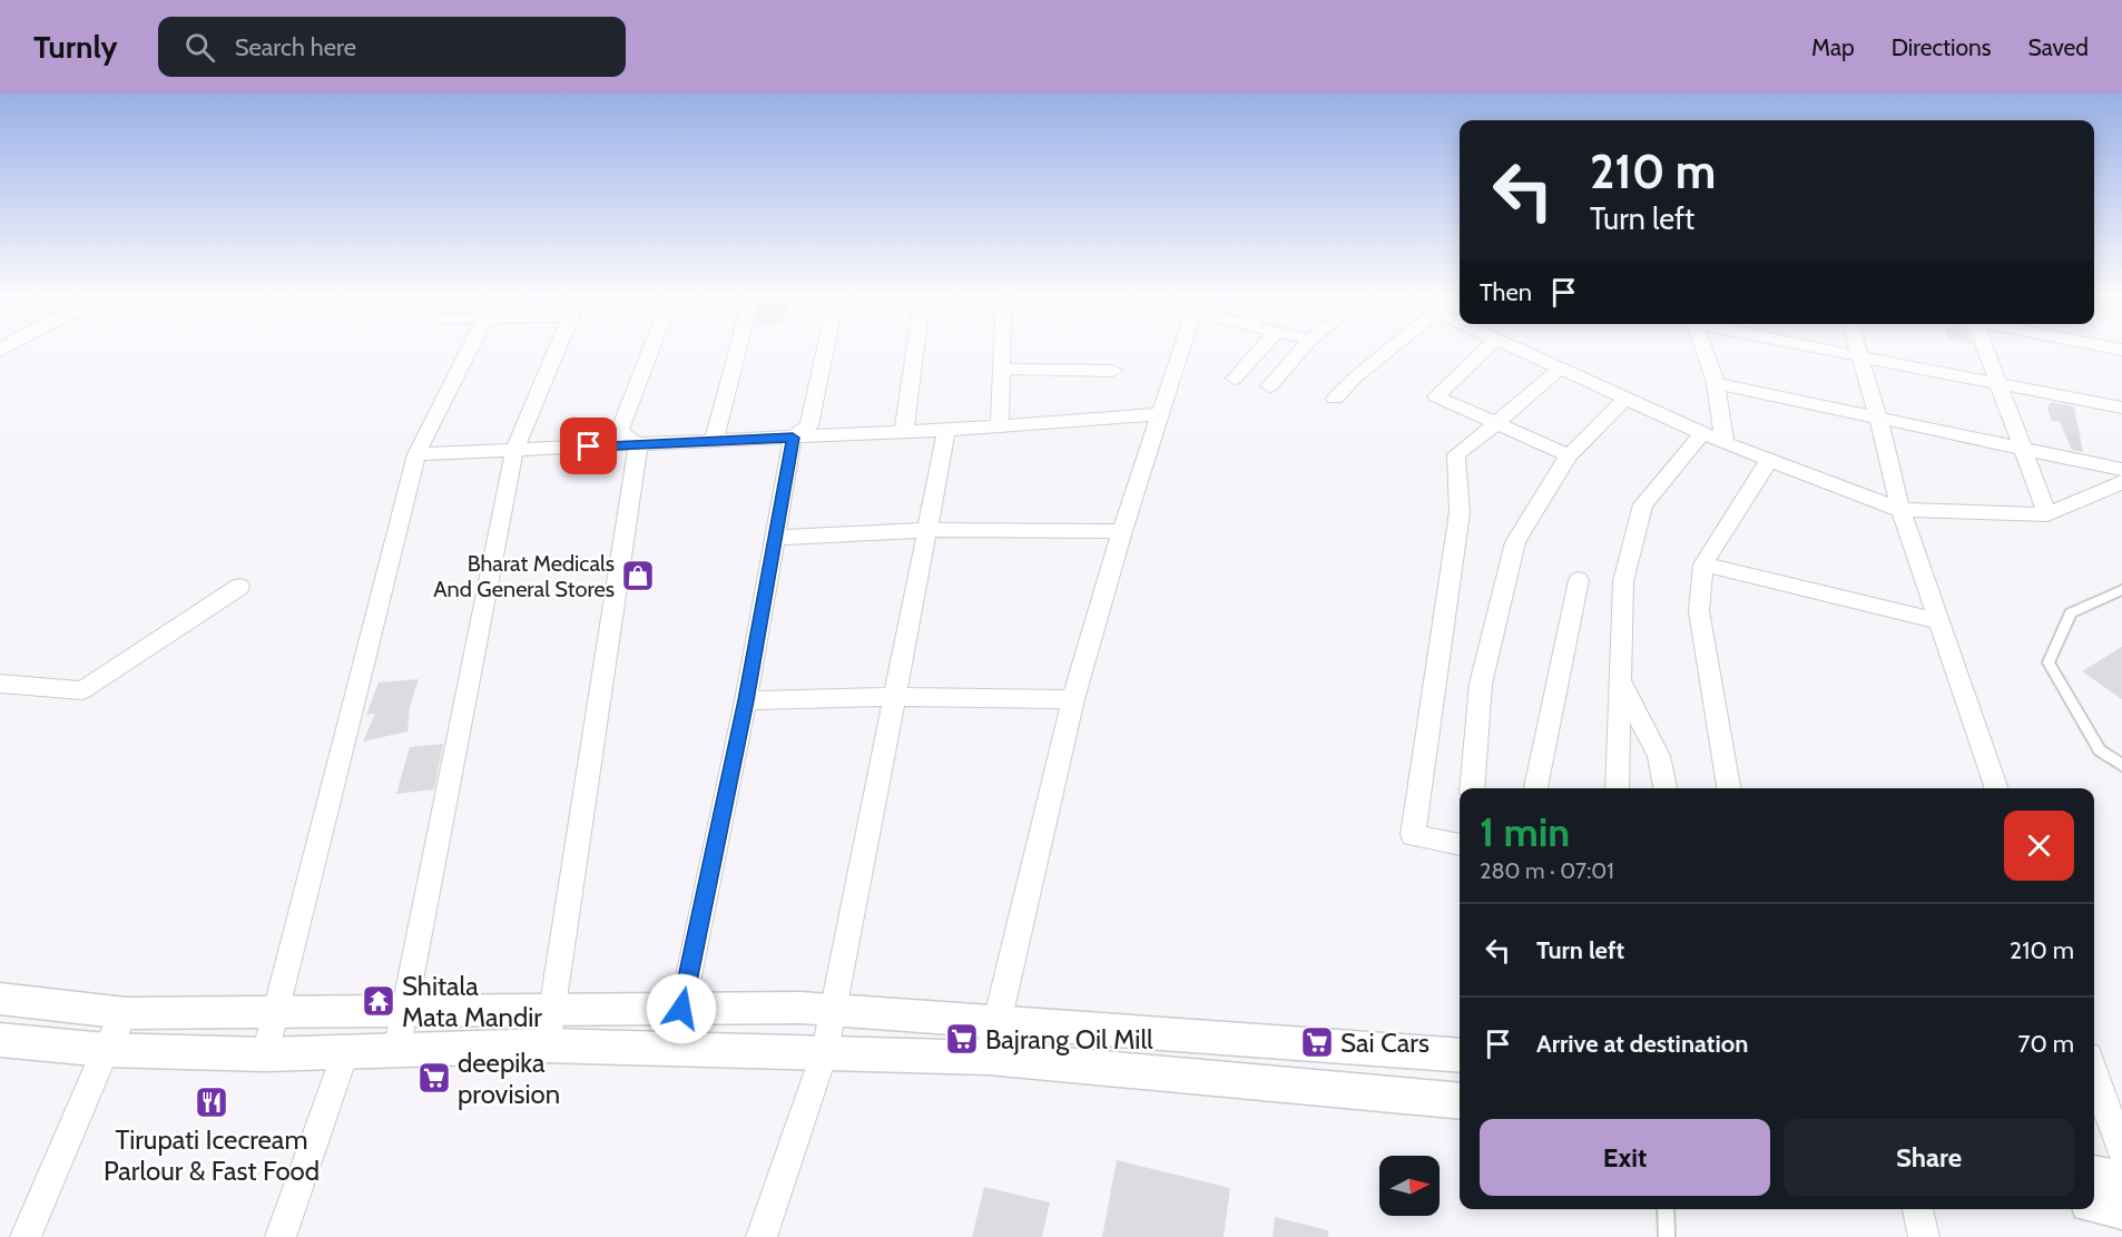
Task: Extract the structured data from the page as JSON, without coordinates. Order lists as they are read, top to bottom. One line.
{"places":{"shop":["Bharat Medicals And General Stores"],"temple":["Shitala Mata Mandir"],"supermarket":["Bajrang Oil Mill","Sai Cars","deepika provision"],"restaurant":["Tirupati Icecream Parlour & Fast Food"]},"north":"right","page":{"header":"Turnly","search":"Search here","nav":["Map","Directions","Saved"],"turn":["210 m","Turn left"],"then":"Then","heading":["1 min","280 m · 07:01"],"list":[{"name":"Turn left","value":"210 m"},{"name":"Arrive at destination","value":"70 m"}],"buttons":["Exit","Share"]}}
